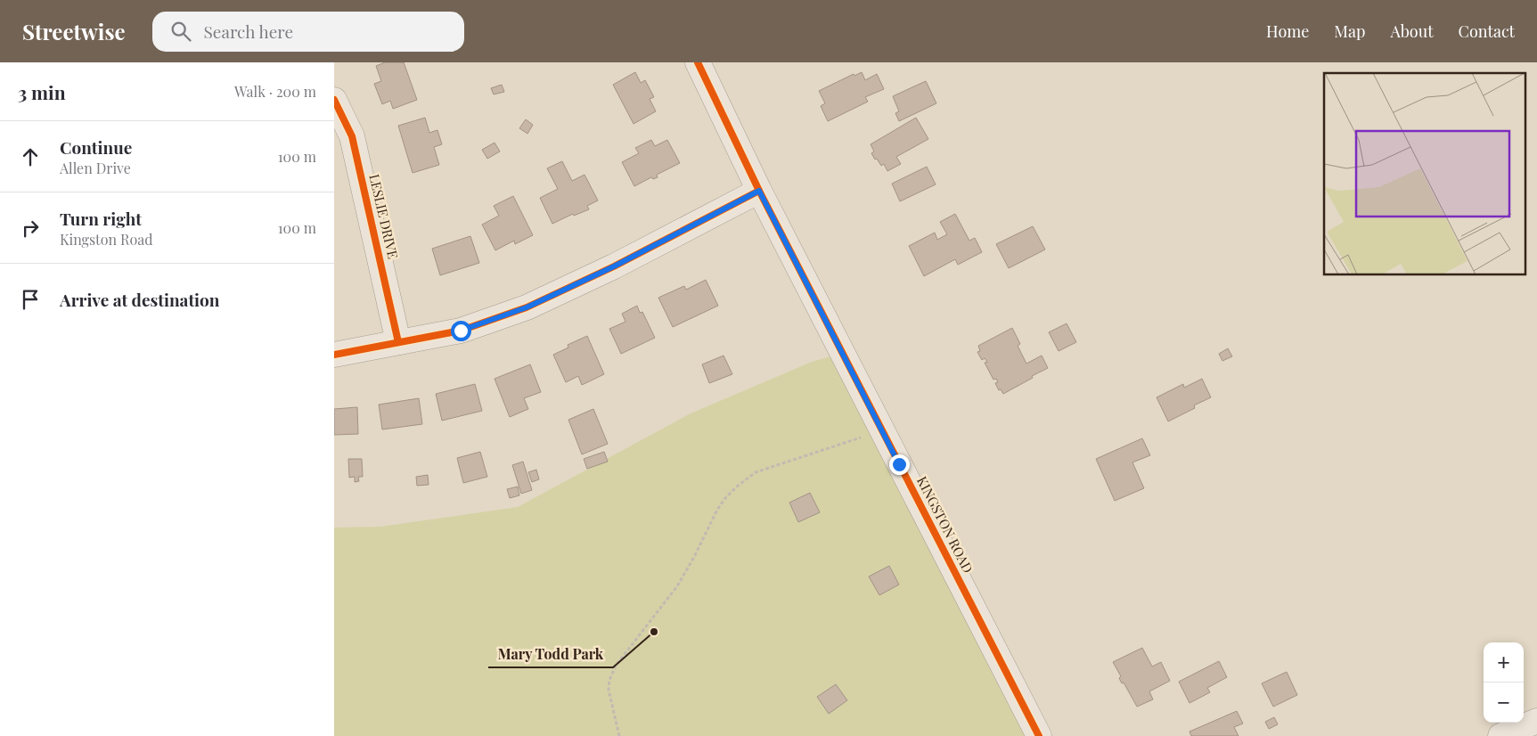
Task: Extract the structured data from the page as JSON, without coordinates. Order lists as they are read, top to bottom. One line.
{"streets":{"street":["LESLIE DRIVE","KINGSTON ROAD"]},"places":["Mary Todd Park"],"page":{"header":"Streetwise","search":"Search here","nav":["Home","Map","About","Contact"],"heading":["3 min","Walk · 200 m"],"list":[["Continue","Allen Drive","100 m"],["Turn right","Kingston Road","100 m"],"Arrive at destination"],"map_buttons":["+","−"]}}
